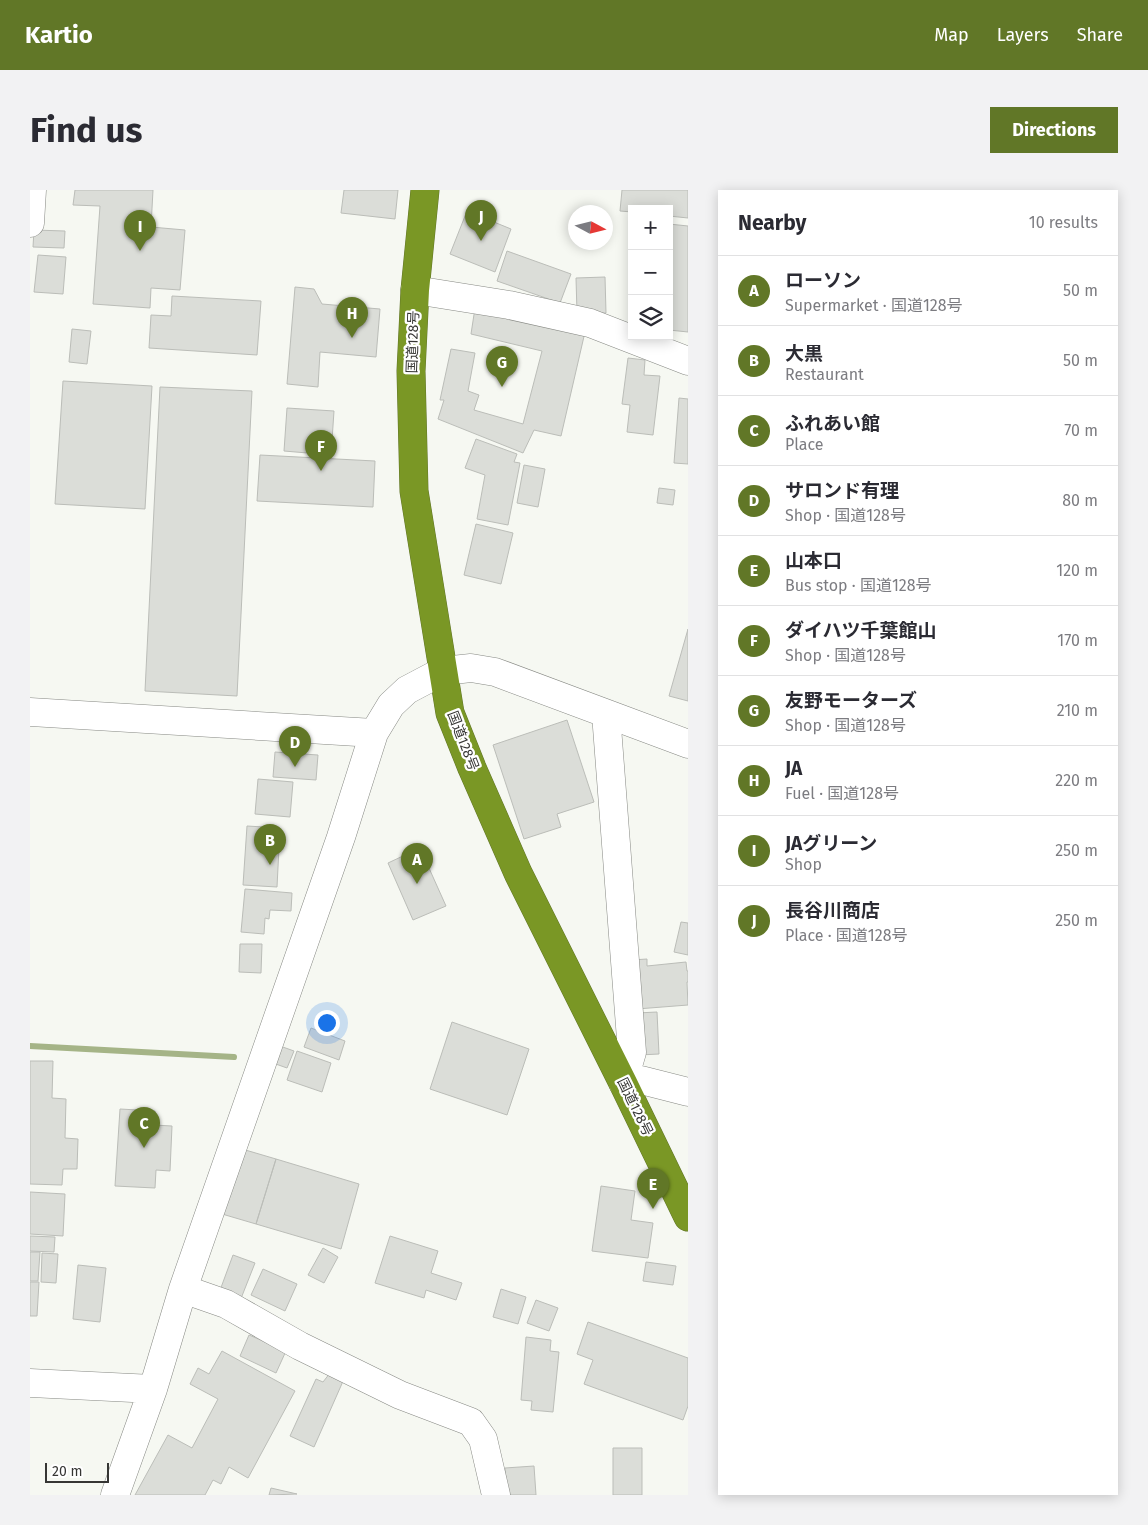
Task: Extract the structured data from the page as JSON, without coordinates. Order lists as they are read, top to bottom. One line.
{"streets":{"highway":["国道128号"]},"scale_bar":"20 m","north":"right","page":{"header":"Kartio","nav":["Map","Layers","Share"],"buttons":"Directions","title":"Find us","heading":["Nearby","10 results"],"pins":["J","I","H","G","F","D","B","A","C","E"],"map_buttons":["+","−"],"list":[{"mark":"A","name":"ローソン","note":"Supermarket · 国道128号","value":"50 m"},{"mark":"B","name":"大黒","note":"Restaurant","value":"50 m"},{"mark":"C","name":"ふれあい館","note":"Place","value":"70 m"},{"mark":"D","name":"サロンド有理","note":"Shop · 国道128号","value":"80 m"},{"mark":"E","name":"山本口","note":"Bus stop · 国道128号","value":"120 m"},{"mark":"F","name":"ダイハツ千葉館山","note":"Shop · 国道128号","value":"170 m"},{"mark":"G","name":"友野モーターズ","note":"Shop · 国道128号","value":"210 m"},{"mark":"H","name":"JA","note":"Fuel · 国道128号","value":"220 m"},{"mark":"I","name":"JAグリーン","note":"Shop","value":"250 m"},{"mark":"J","name":"長谷川商店","note":"Place · 国道128号","value":"250 m"}],"scale":"20 m"}}
